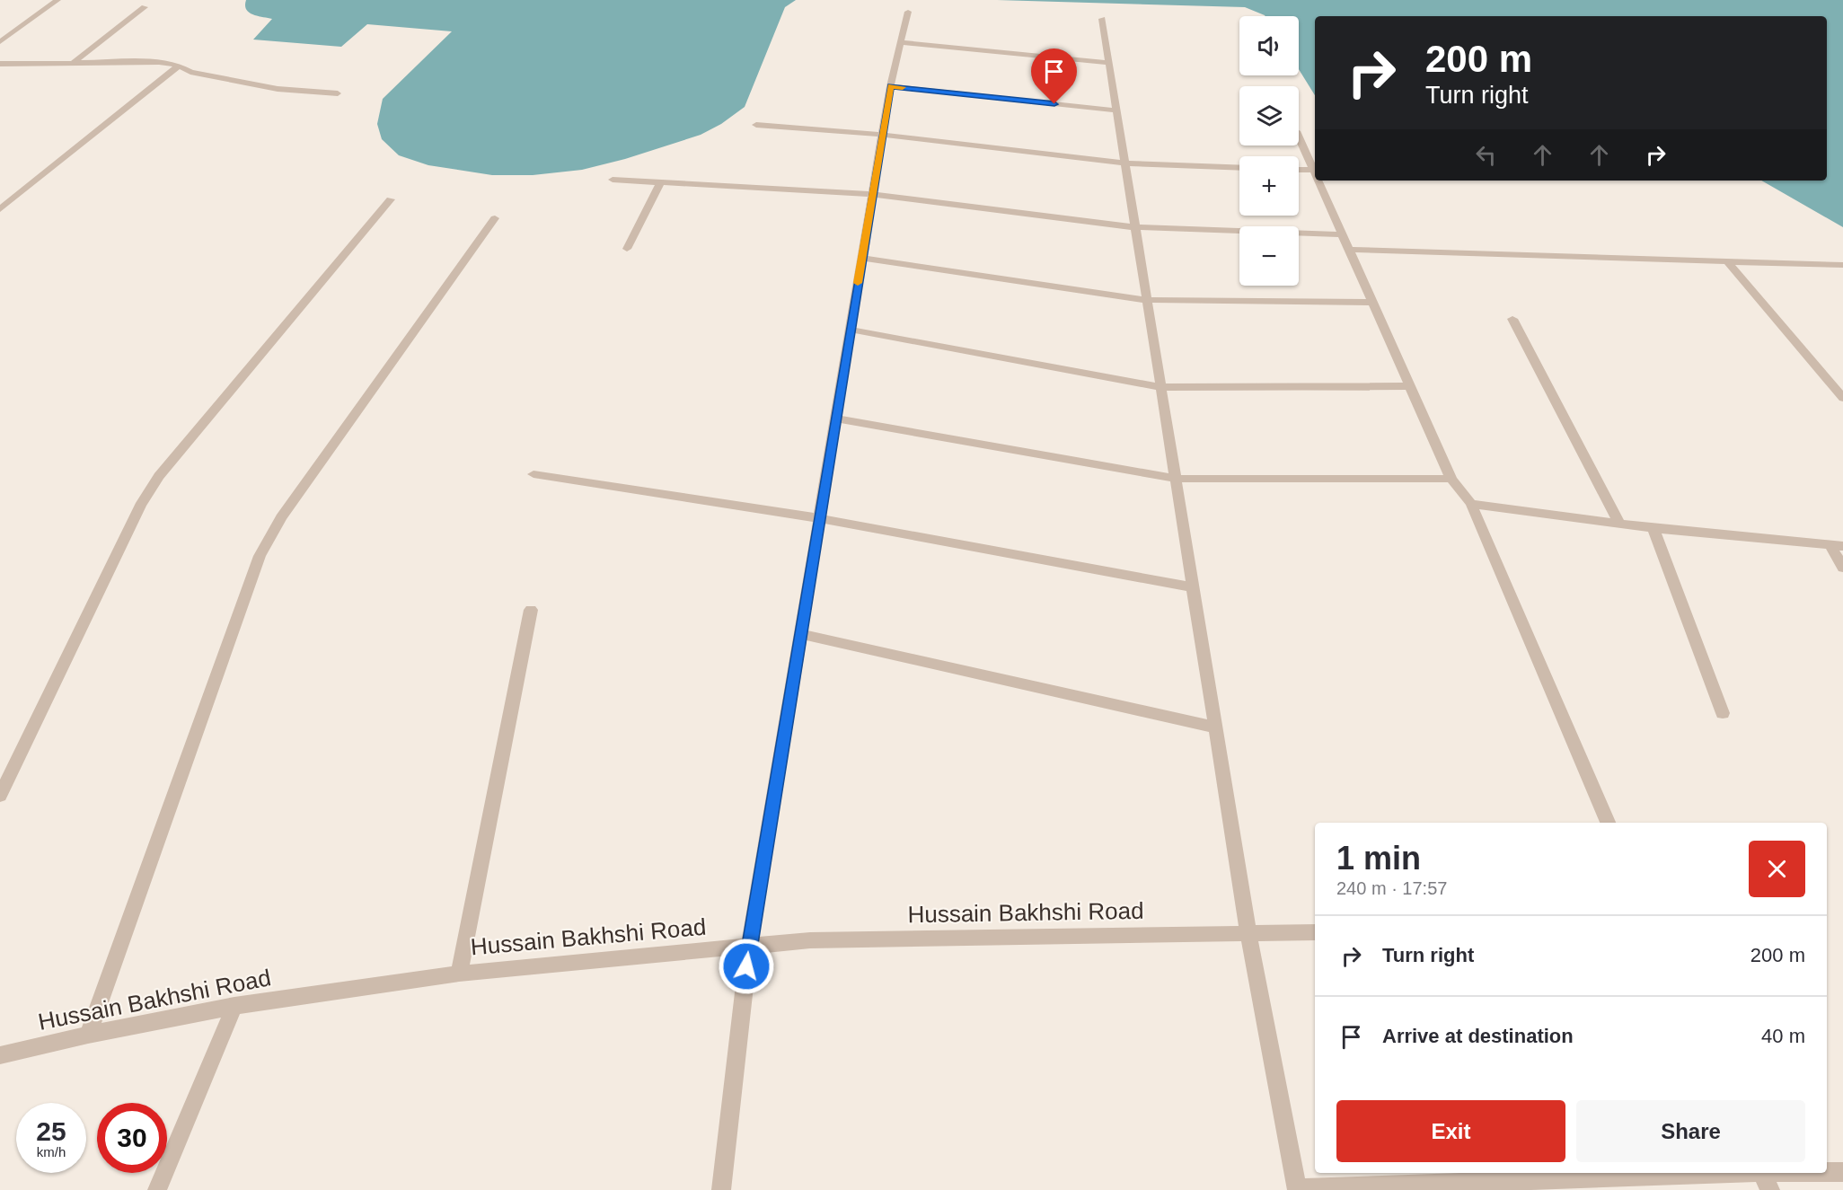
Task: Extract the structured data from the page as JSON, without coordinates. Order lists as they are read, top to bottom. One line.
{"streets":{"street":["Hussain Bakhshi Road"]},"page":{"map_buttons":["+","−"],"turn":["200 m","Turn right"],"heading":["1 min","240 m · 17:57"],"list":[{"name":"Turn right","value":"200 m"},{"name":"Arrive at destination","value":"40 m"}],"buttons":["Exit","Share"],"speed":"25 km/h","limit":"30"}}
